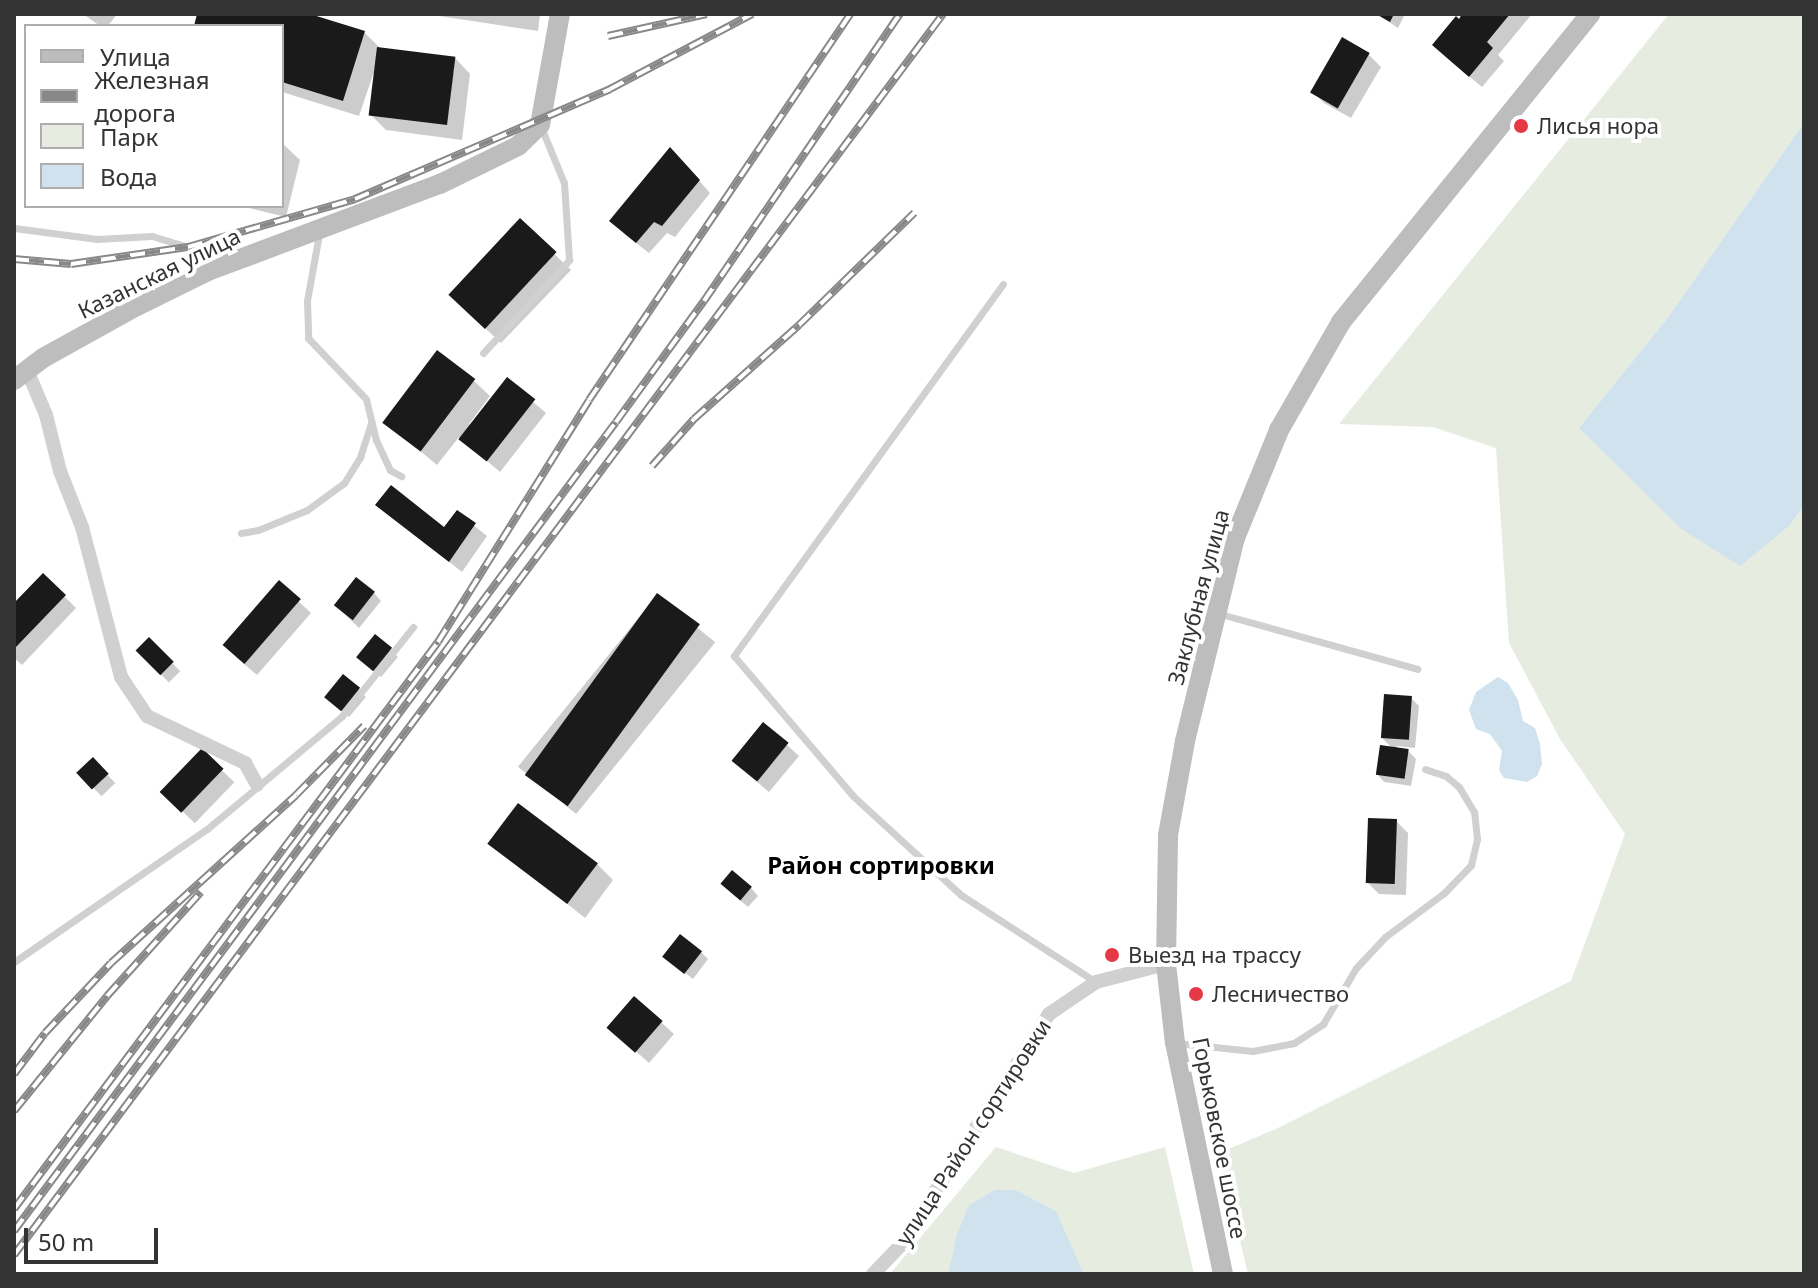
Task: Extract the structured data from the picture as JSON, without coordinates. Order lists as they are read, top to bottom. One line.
{"streets":{"main road":["Казанская улица","Заклубная улица","Горьковское шоссе"],"street":["улица Район сортировки"]},"crossings":[["Заклубная улица","улица Район сортировки"],["Заклубная улица","Горьковское шоссе"],["улица Район сортировки","Горьковское шоссе"]],"districts":["Район сортировки"],"places":["Лисья нора","Выезд на трассу","Лесничество"],"legend":["Улица","Железная дорога","Парк","Вода"],"scale_bar":"50 m"}
